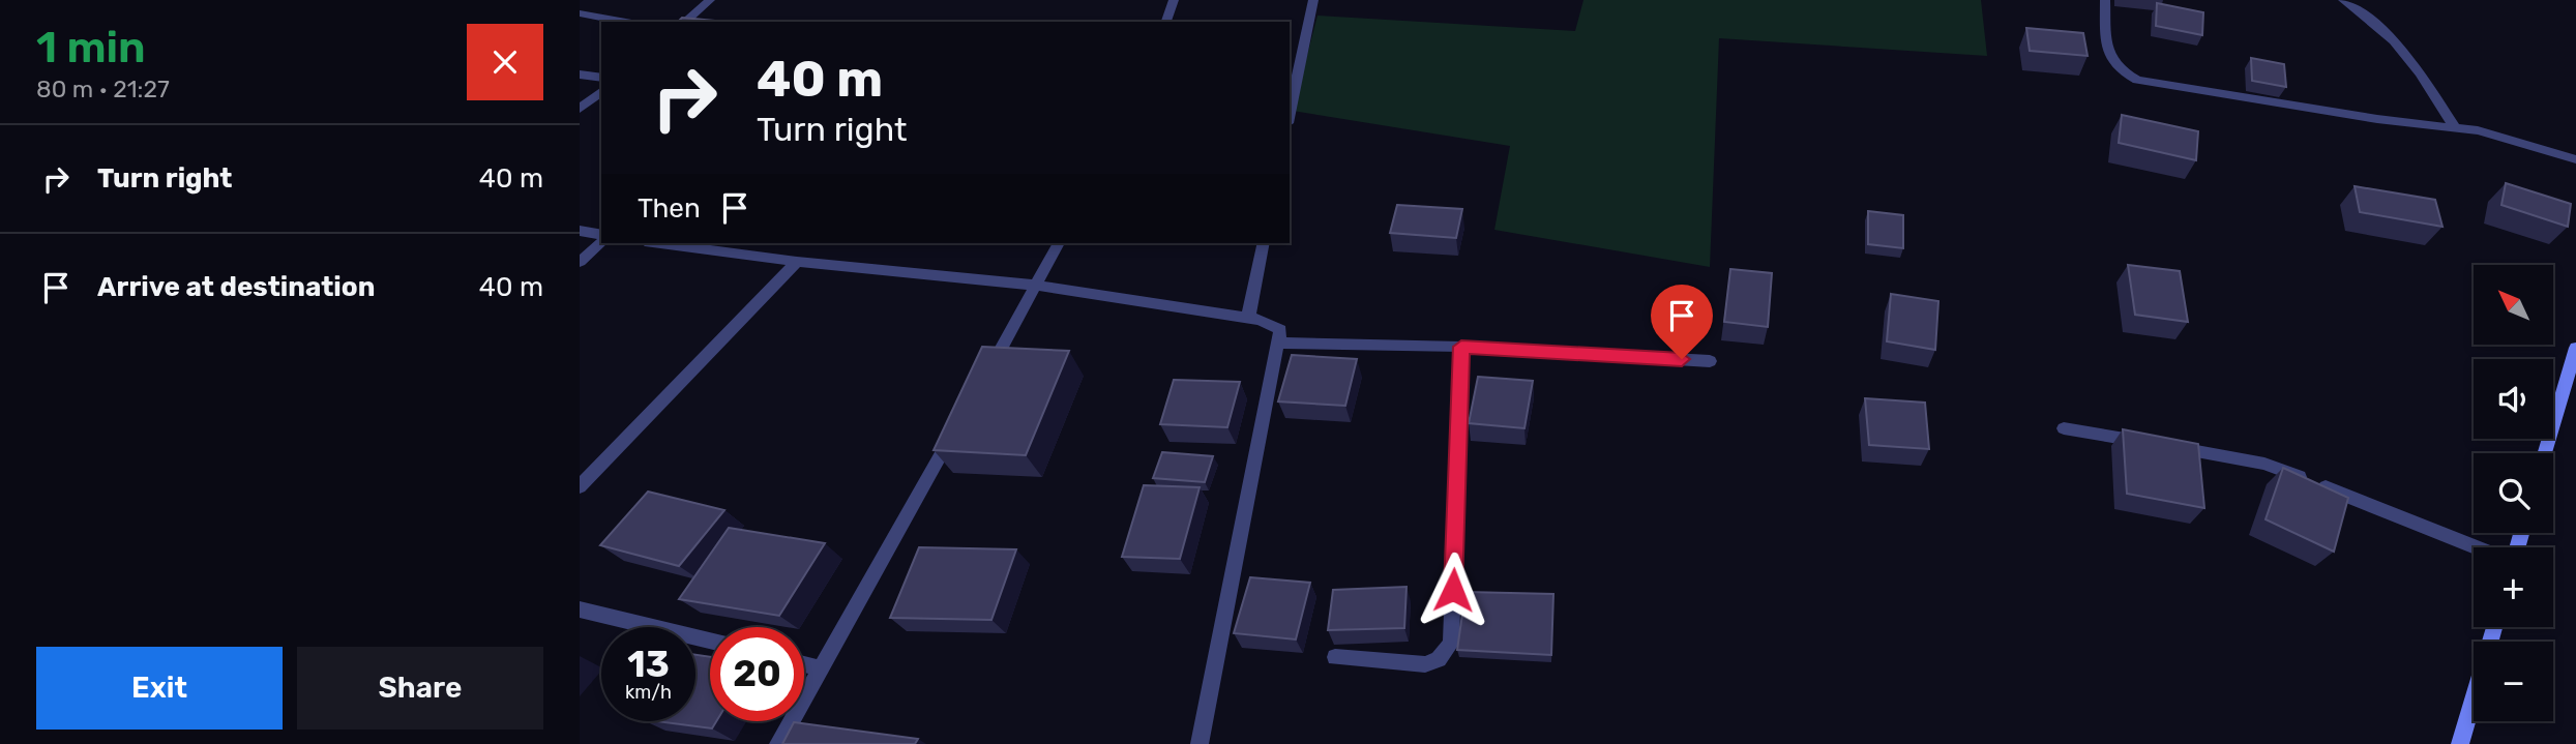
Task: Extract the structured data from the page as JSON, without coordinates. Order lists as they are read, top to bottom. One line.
{"north":"top left","page":{"heading":["1 min","80 m · 21:27"],"turn":["40 m","Turn right"],"list":[{"name":"Turn right","value":"40 m"},{"name":"Arrive at destination","value":"40 m"}],"then":"Then","map_buttons":["+","−"],"speed":"13 km/h","limit":"20","buttons":["Exit","Share"]}}
